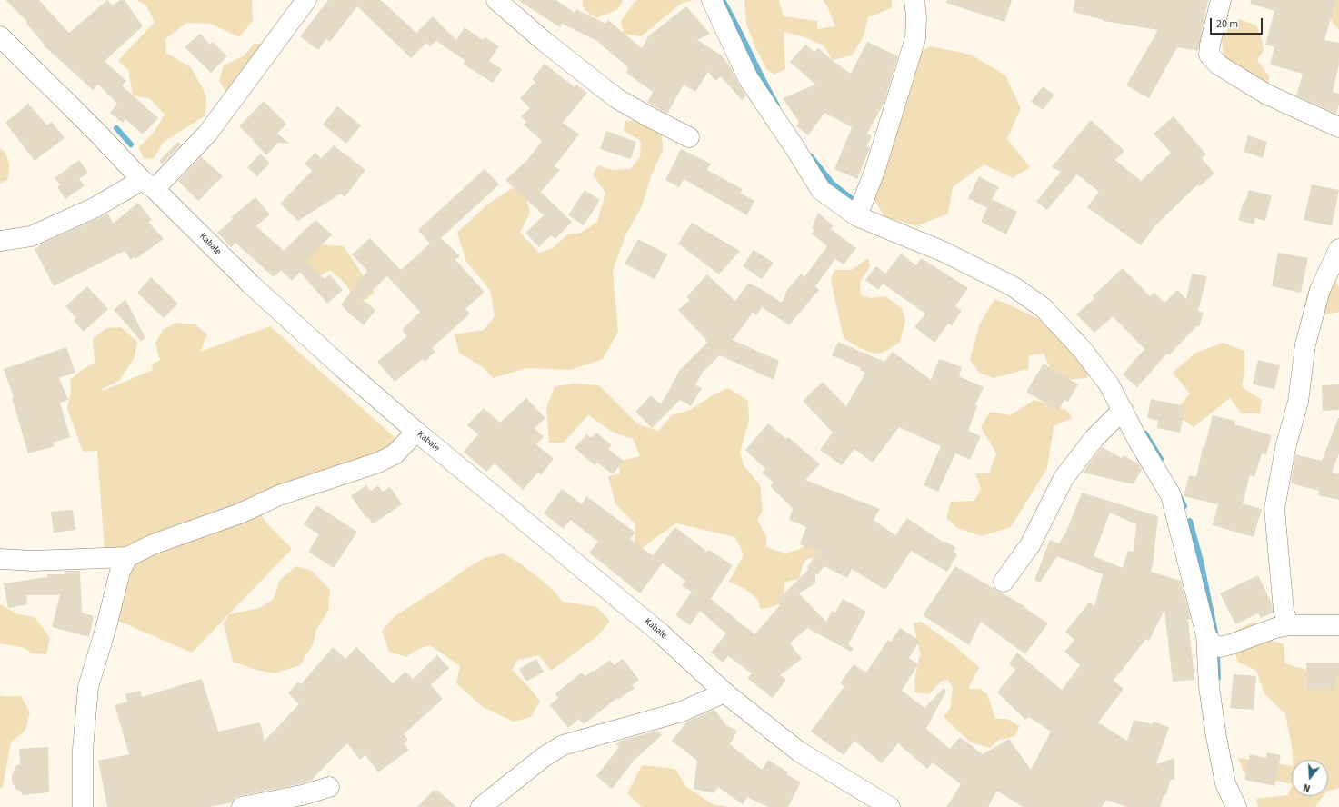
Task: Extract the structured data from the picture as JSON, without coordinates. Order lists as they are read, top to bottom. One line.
{"streets":{"street":["Kabale"]},"scale_bar":"20 m","north":"bottom"}
